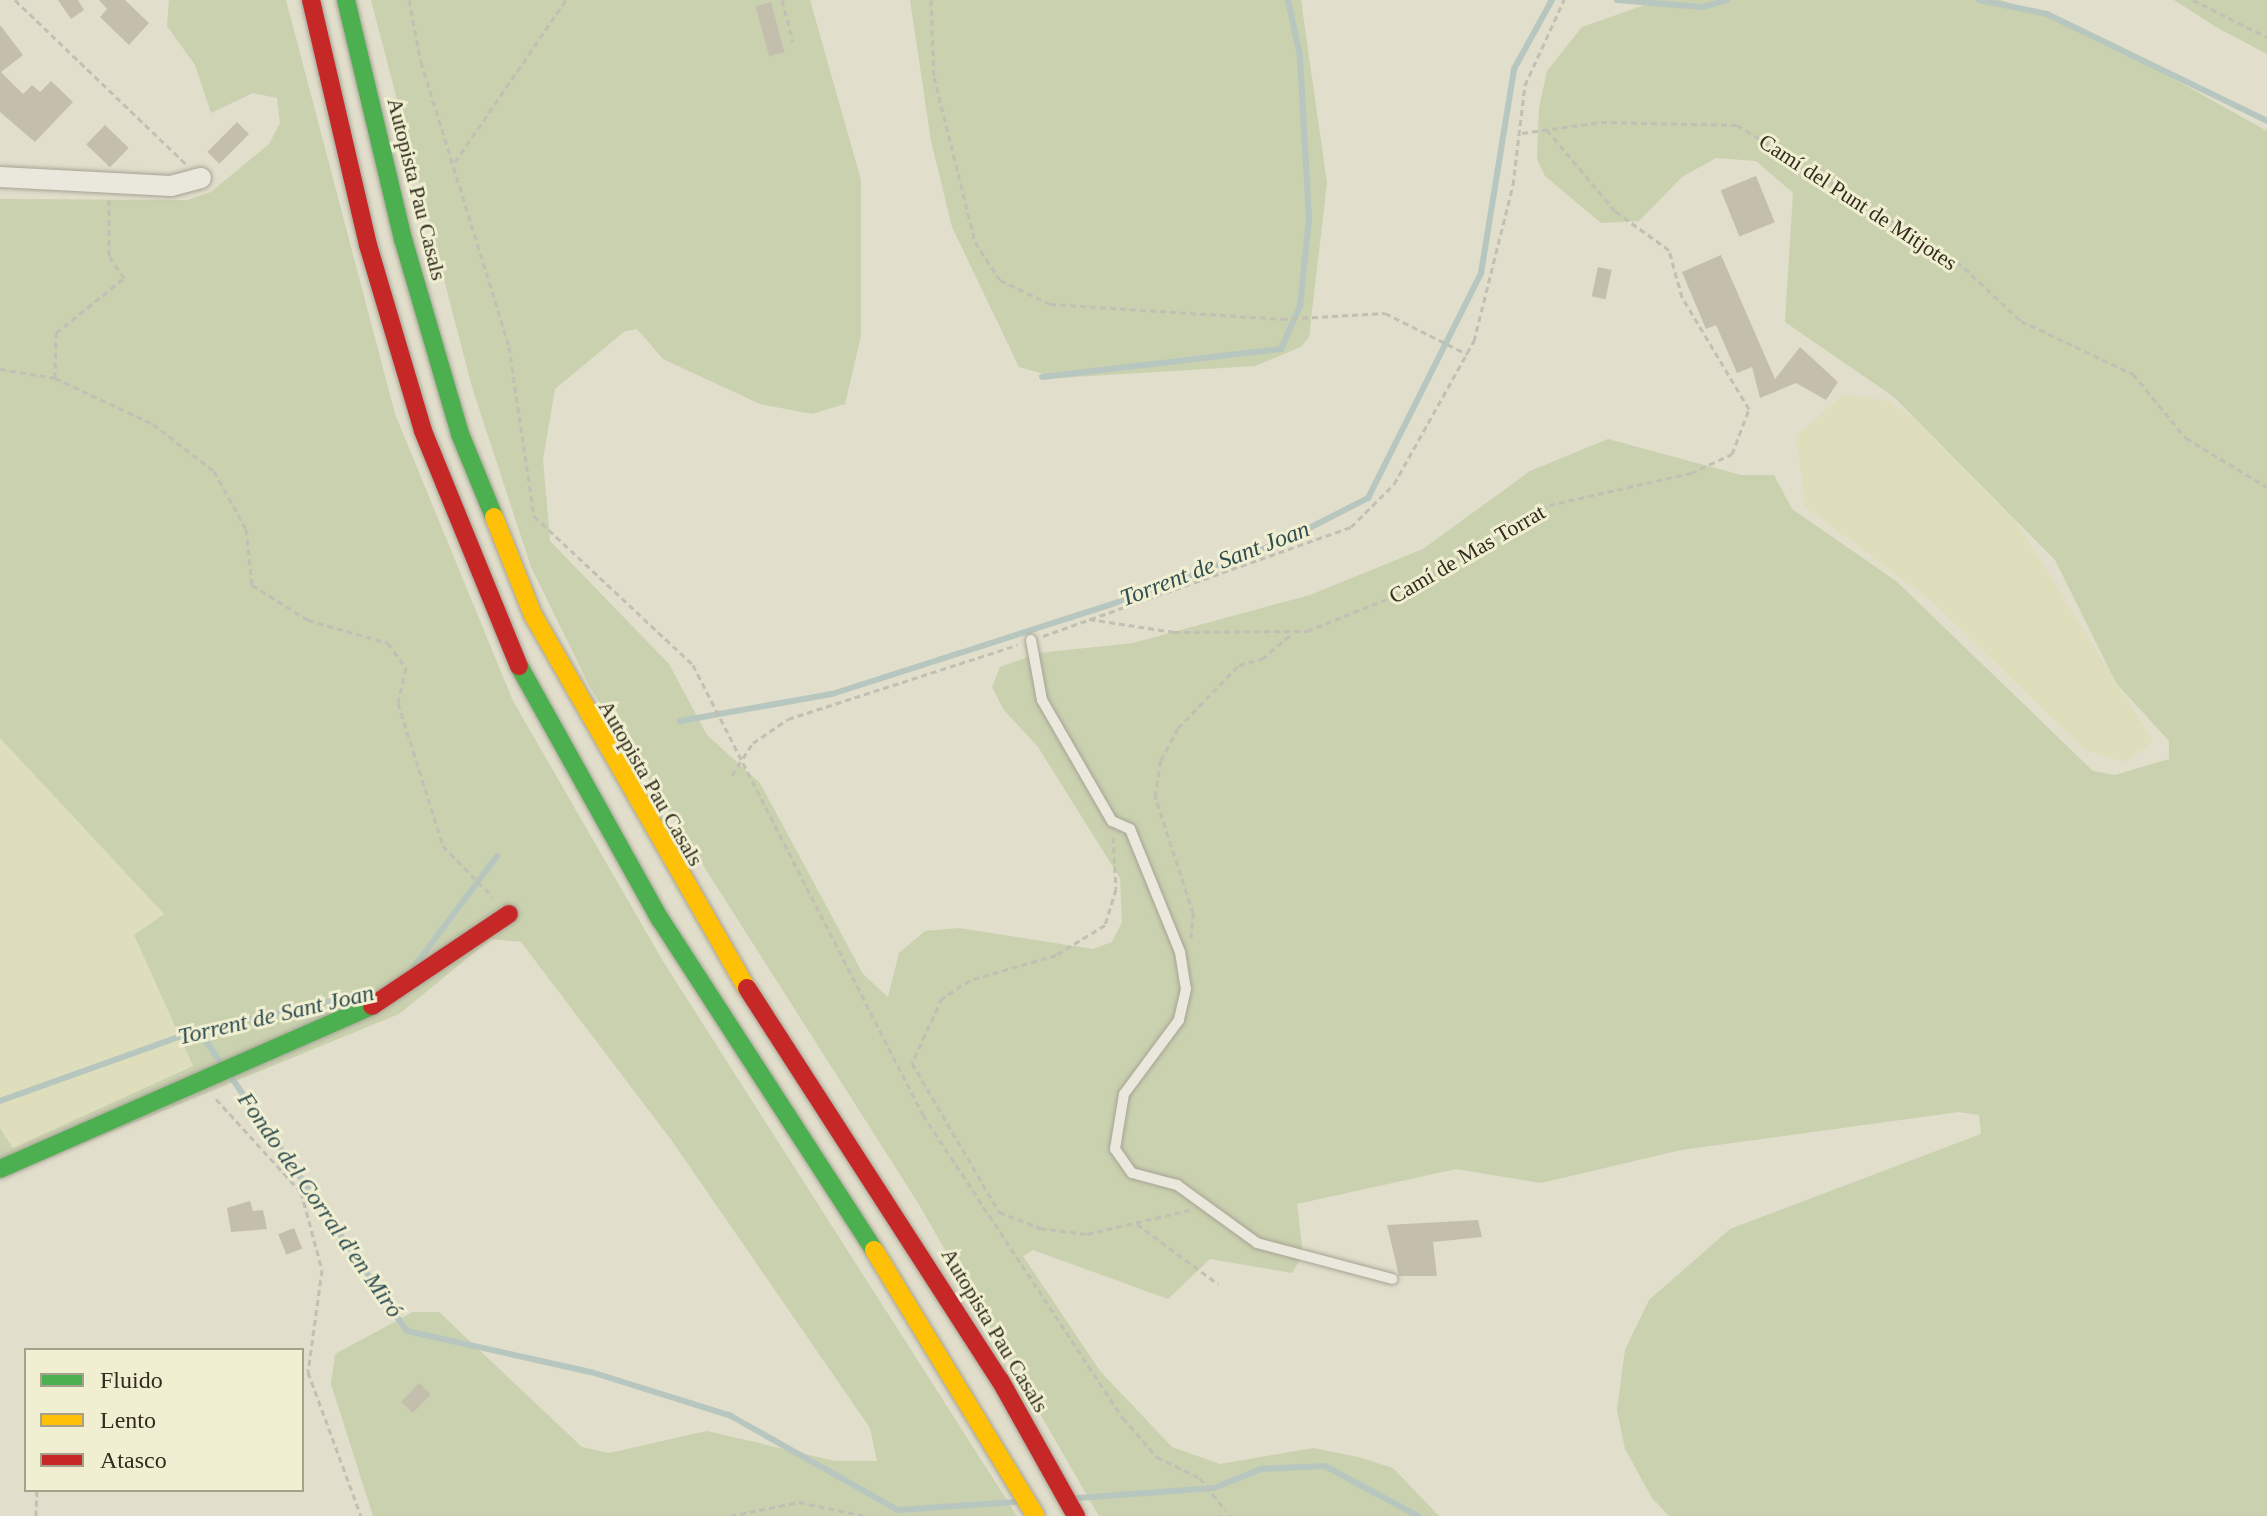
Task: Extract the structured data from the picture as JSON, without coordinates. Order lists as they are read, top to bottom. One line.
{"streets":{"main road":["Autopista Pau Casals"],"path":["Camí del Punt de Mitjotes","Camí de Mas Torrat"]},"crossings":[["Camí del Punt de Mitjotes","Camí de Mas Torrat"]],"water":["Torrent de Sant Joan","Fondo del Corral d'en Miró"],"legend":["Fluido","Lento","Atasco"]}
